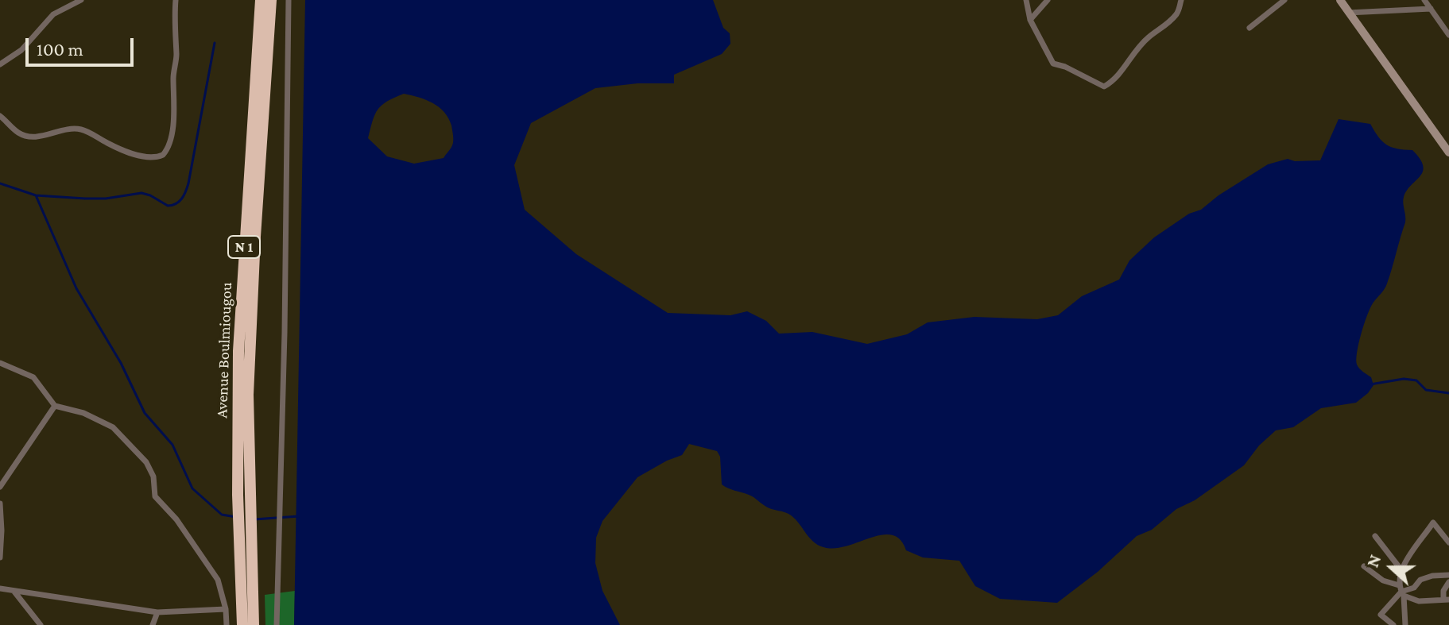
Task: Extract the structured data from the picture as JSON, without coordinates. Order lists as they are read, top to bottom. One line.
{"streets":{"highway":["N 1","Avenue Boulmiougou"]},"scale_bar":"100 m","north":"left"}
